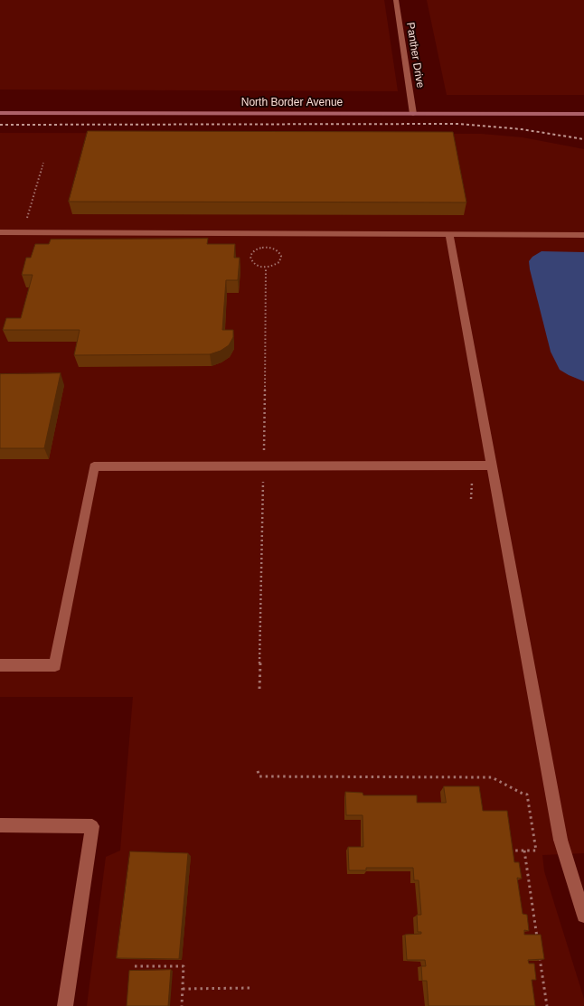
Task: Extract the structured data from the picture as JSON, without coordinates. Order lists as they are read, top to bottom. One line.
{"streets":{"street":["Panther Drive","North Border Avenue"]},"crossings":[["Panther Drive","North Border Avenue"]]}
